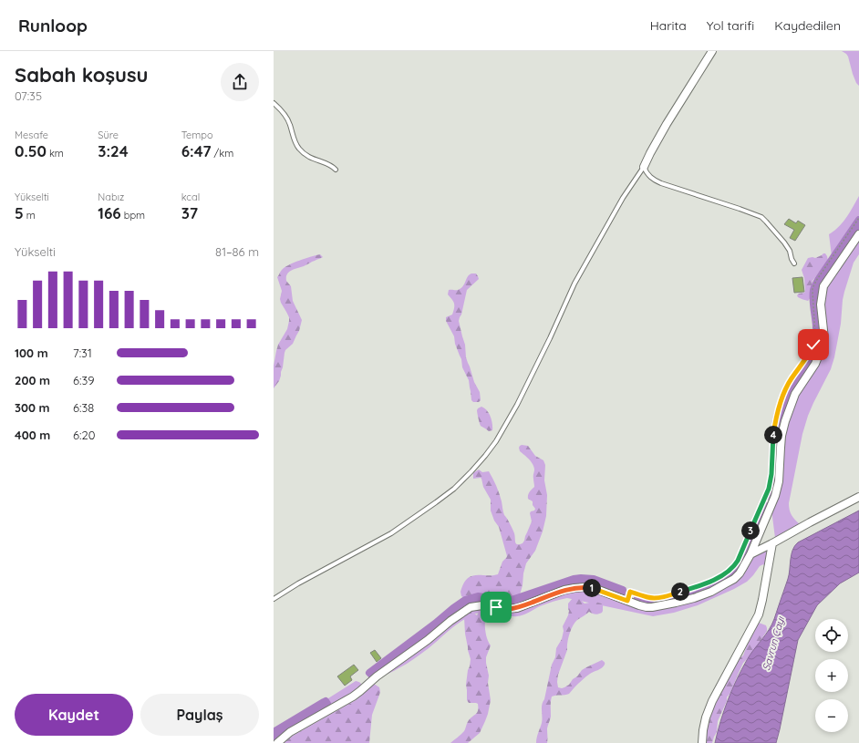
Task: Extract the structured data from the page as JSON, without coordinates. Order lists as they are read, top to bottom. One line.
{"water":["Savrun Çayı"],"page":{"header":"Runloop","nav":["Harita","Yol tarifi","Kaydedilen"],"heading":["Sabah koşusu","07:35"],"stats":[["Mesafe","0.50 km"],["Süre","3:24"],["Tempo","6:47 /km"],["Yükselti","5 m"],["Nabız","166 bpm"],["kcal","37"]],"chart":["Yükselti","81–86 m"],"list":[{"name":"100 m","note":"7:31"},{"name":"200 m","note":"6:39"},{"name":"300 m","note":"6:38"},{"name":"400 m","note":"6:20"}],"pins":["4","3","1","2"],"map_buttons":["+","−"],"buttons":["Kaydet","Paylaş"]}}
